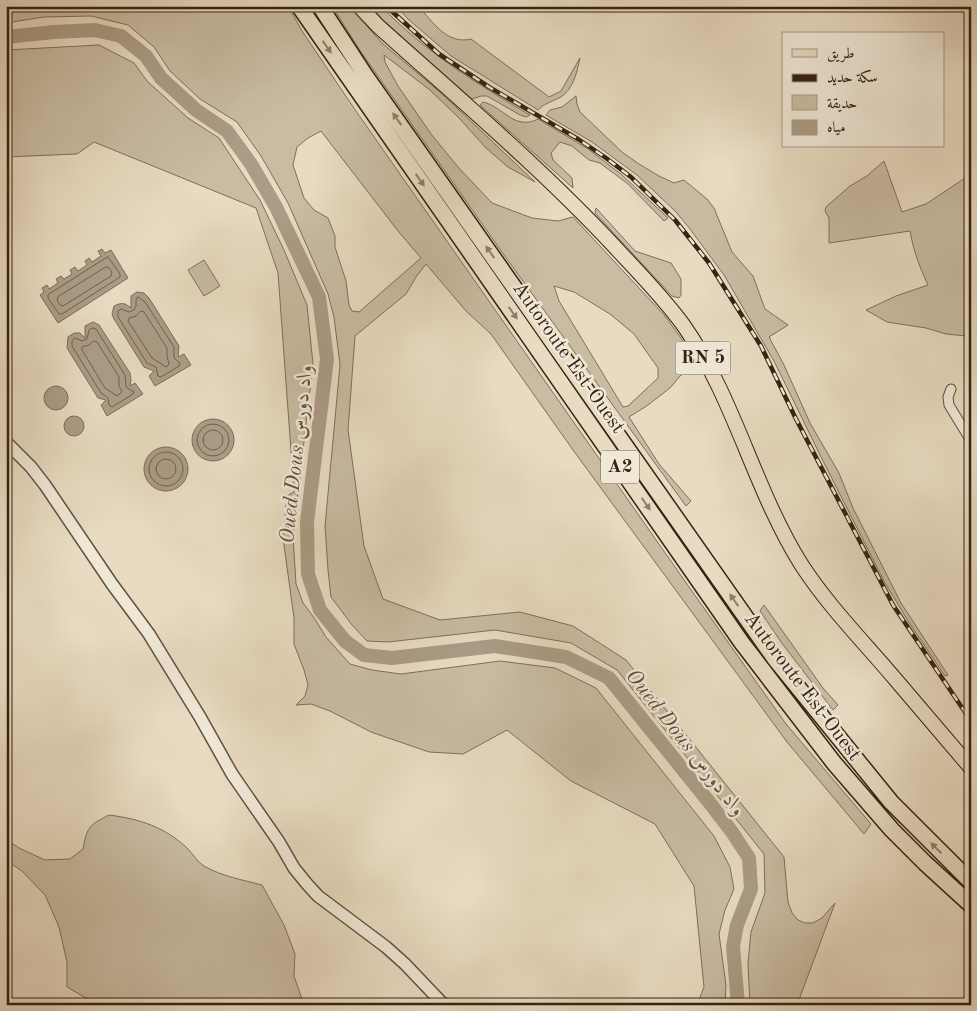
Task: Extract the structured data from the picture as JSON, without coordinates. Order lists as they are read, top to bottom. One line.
{"streets":{"highway":["Autoroute Est-Ouest","A2"],"main road":["RN 5"]},"water":["Oued Dous واد دورس"],"legend":["طريق","سكة حديد","حديقة","مياه"]}
